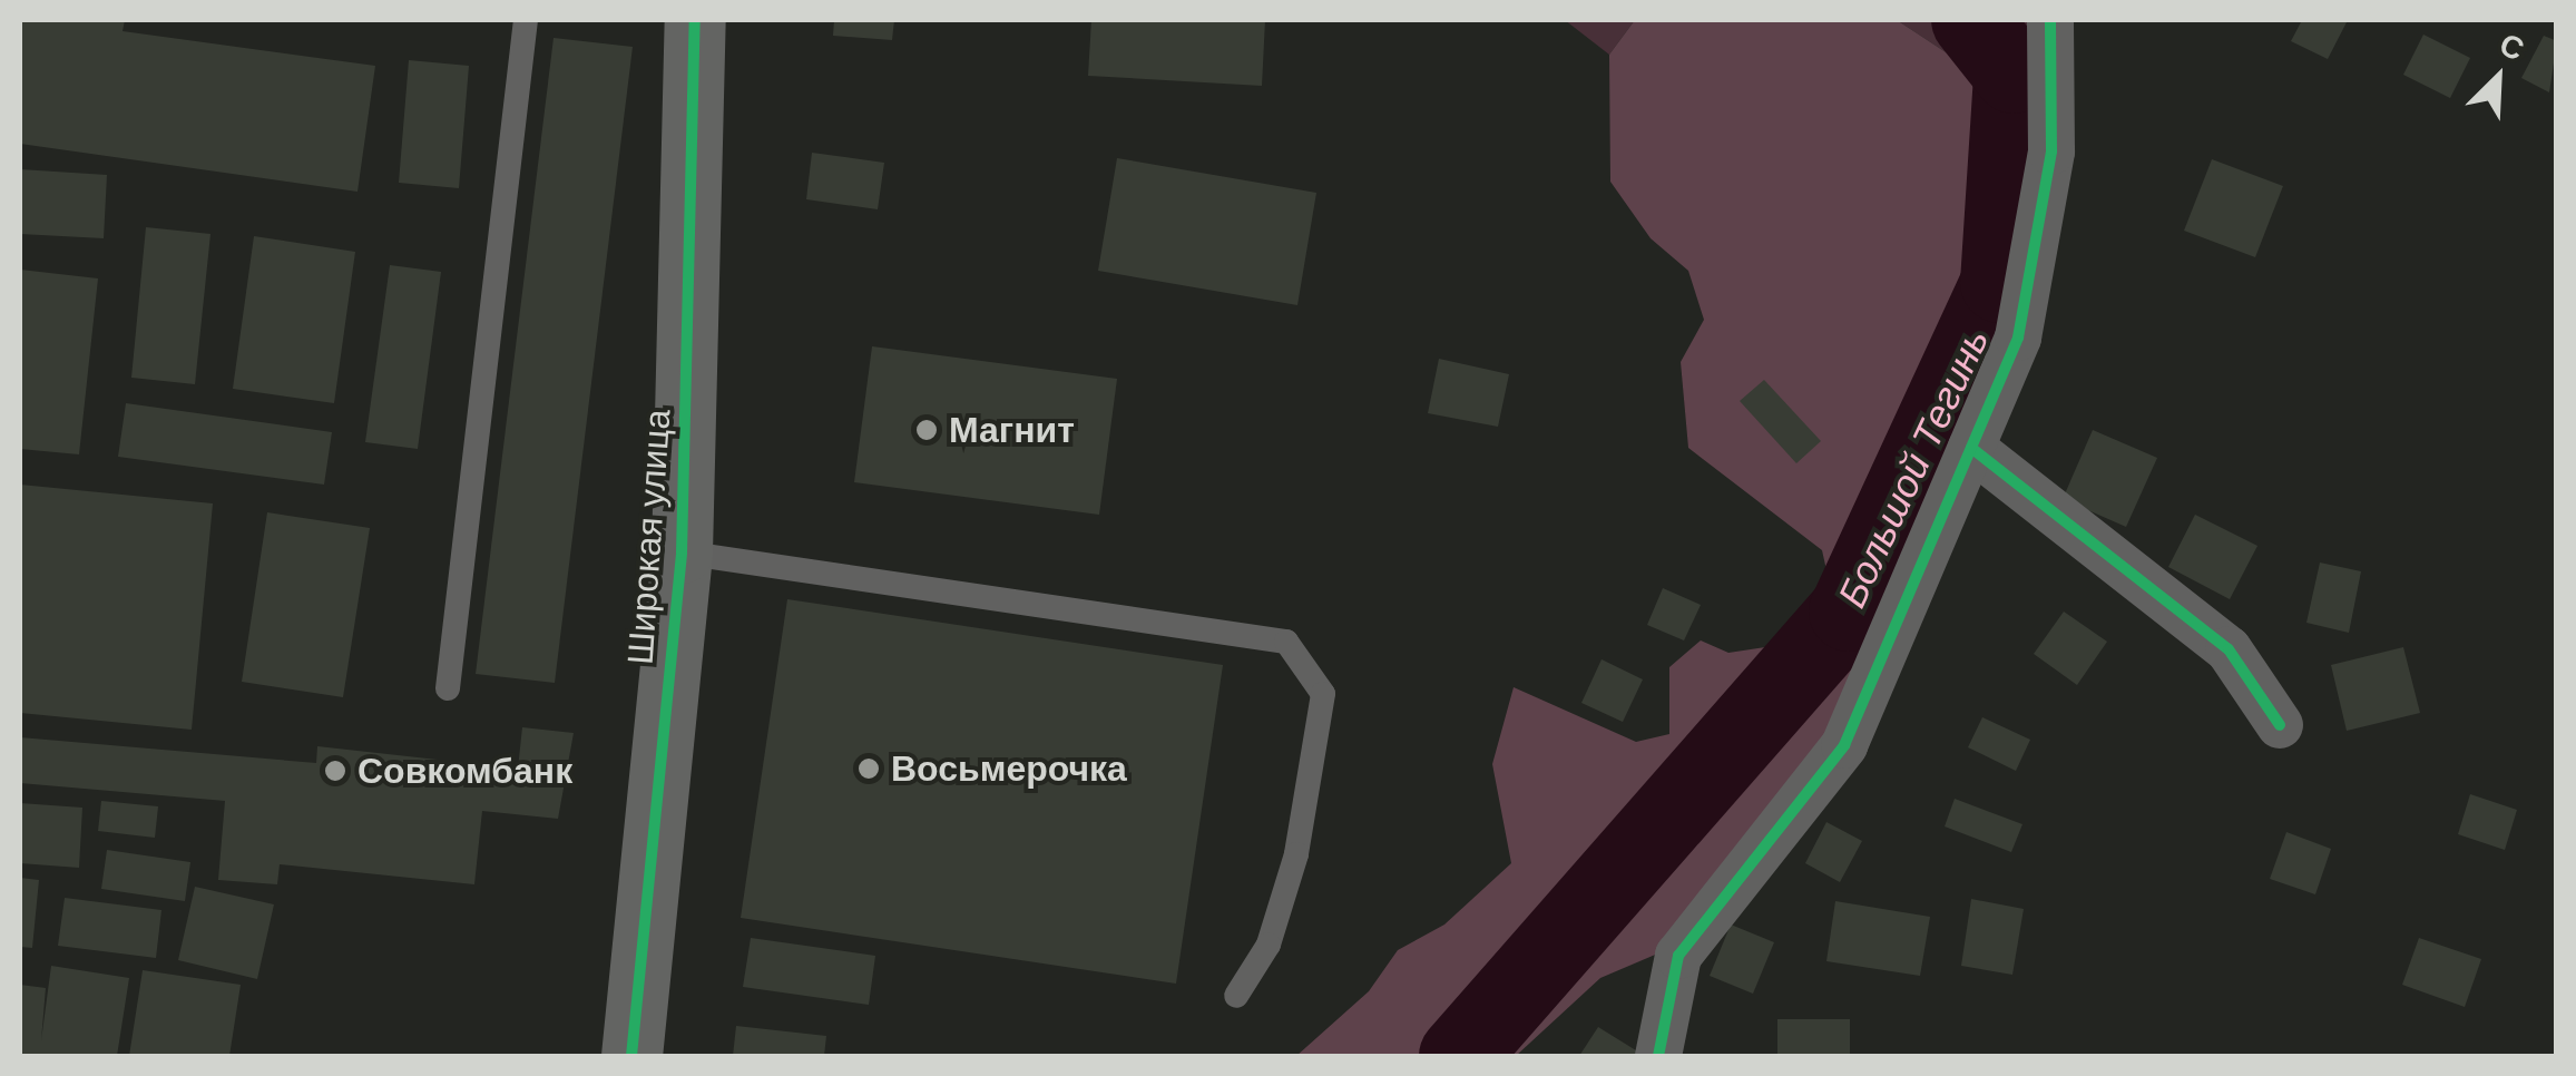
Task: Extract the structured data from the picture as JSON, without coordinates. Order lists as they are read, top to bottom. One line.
{"streets":{"street":["Широкая улица"]},"water":["Большой Тегинь"],"places":["Магнит","Восьмерочка","Совкомбанк"],"north":"top right"}
